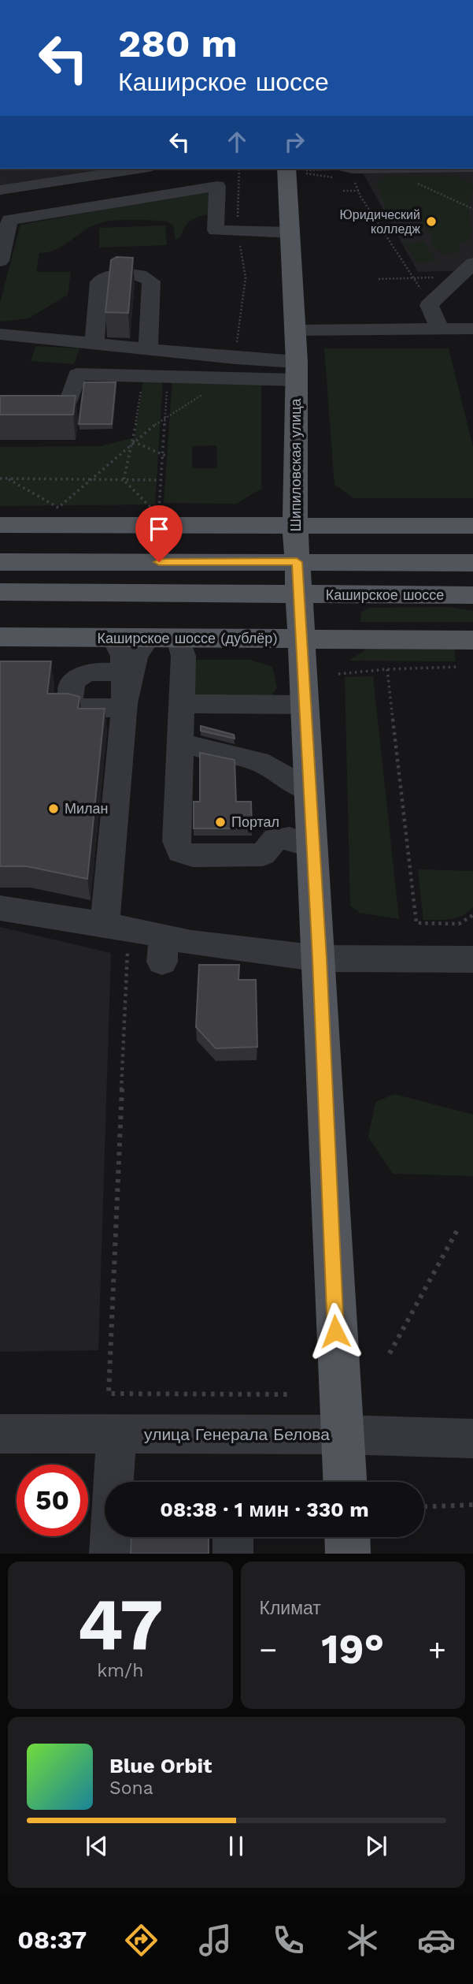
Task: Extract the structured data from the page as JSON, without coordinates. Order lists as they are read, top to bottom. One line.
{"streets":{"main road":["Шипиловская улица","Каширское шоссе","Каширское шоссе (дублёр)"],"street":["улица Генерала Белова"]},"crossings":[["Шипиловская улица","Каширское шоссе"],["Шипиловская улица","Каширское шоссе (дублёр)"],["Шипиловская улица","улица Генерала Белова"]],"places":["Юридический колледж","Милан","Портал"],"page":{"turn":["280 m","Каширское шоссе"],"limit":"50","trip":"08:38 · 1 мин · 330 m","tile":[["47","km/h"],"Климат"],"heat":["−","19°","+"],"song":["Blue Orbit","Sona"],"tabs":"08:37"}}
